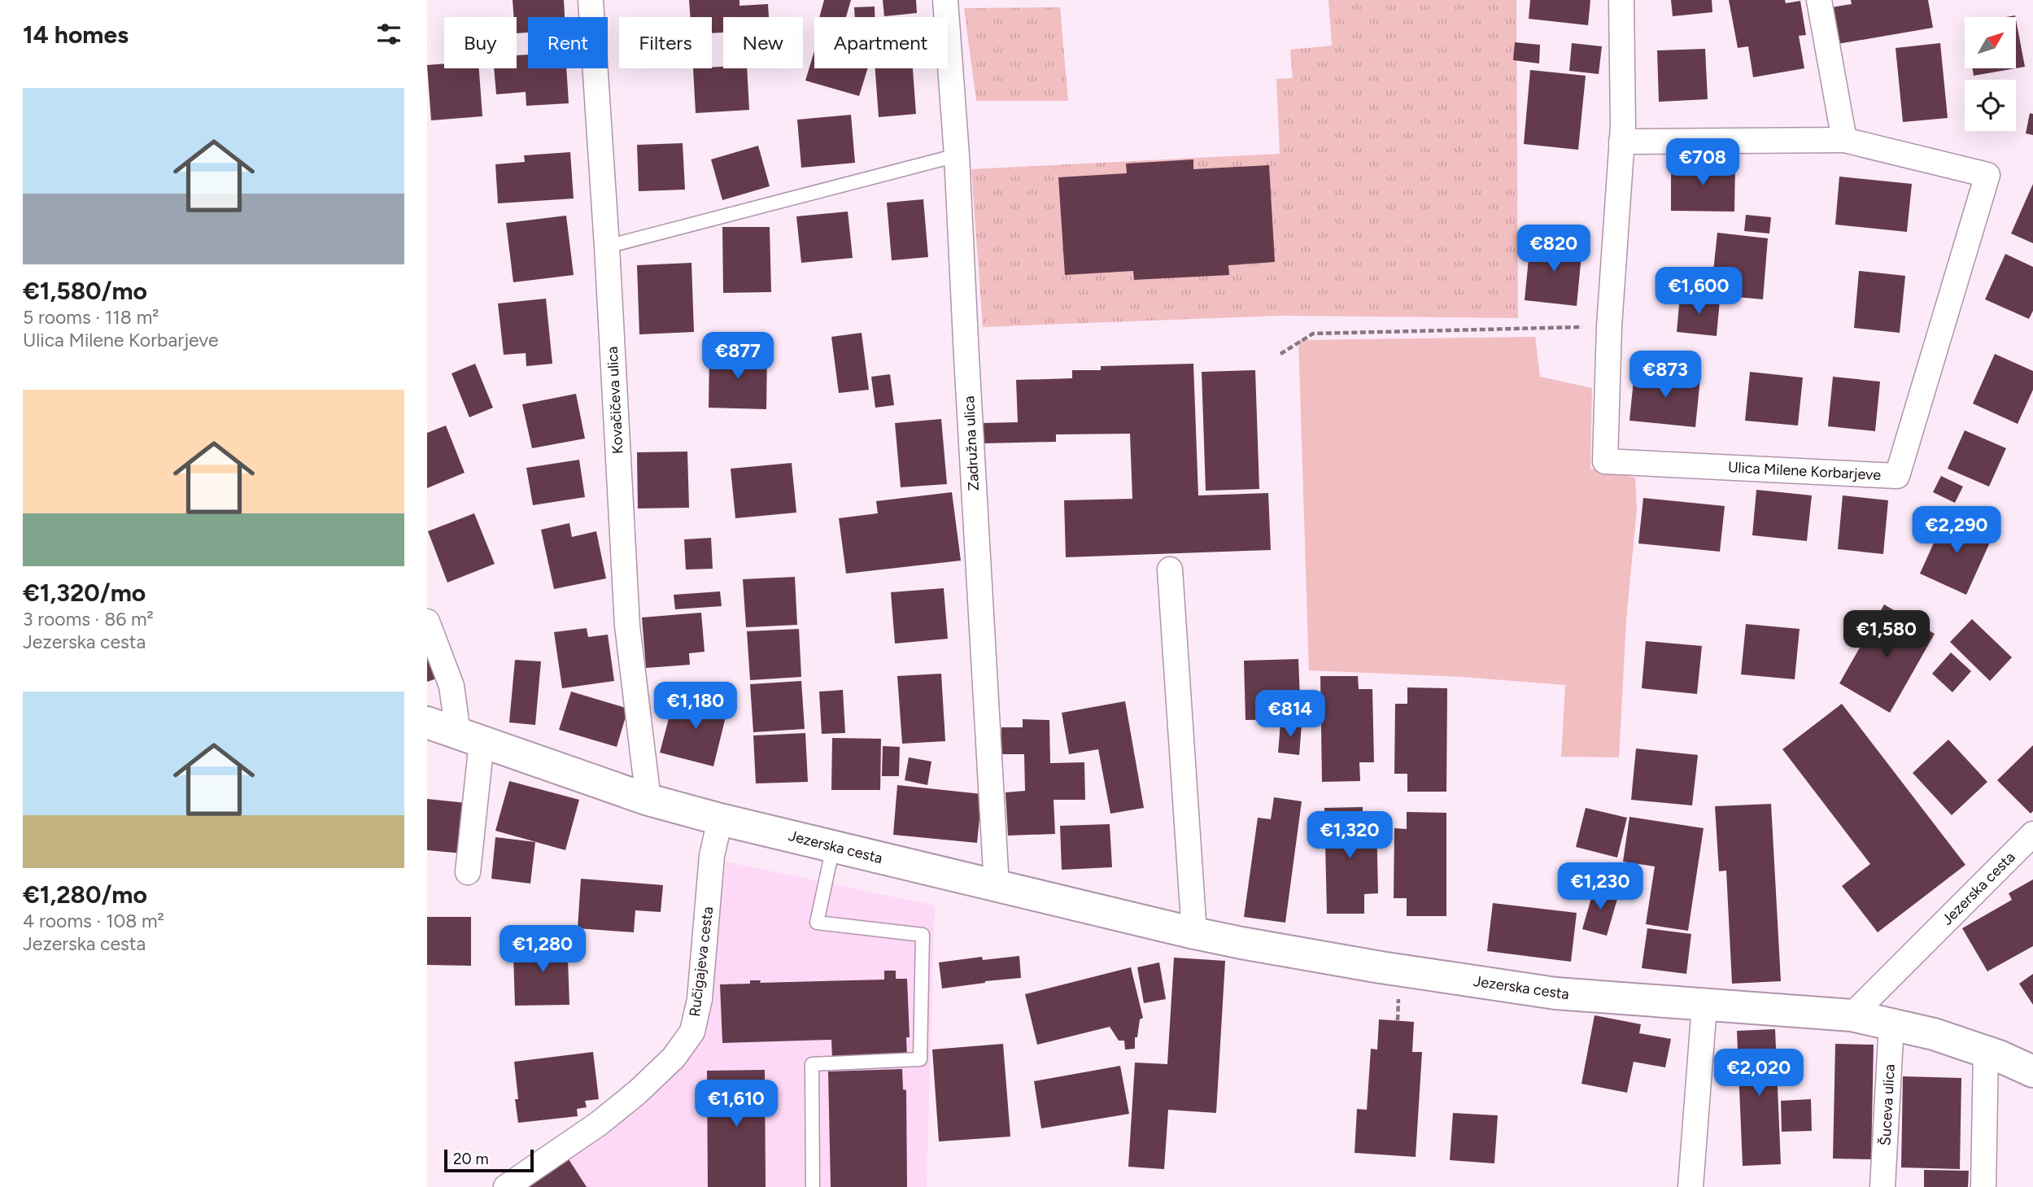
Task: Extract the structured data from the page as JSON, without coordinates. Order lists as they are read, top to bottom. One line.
{"streets":{"street":["Kovačičeva ulica","Zadružna ulica","Ulica Milene Korbarjeve","Jezerska cesta","Ručigajeva cesta","Šuceva ulica"]},"crossings":[["Kovačičeva ulica","Jezerska cesta"],["Zadružna ulica","Jezerska cesta"],["Jezerska cesta","Ručigajeva cesta"],["Jezerska cesta","Šuceva ulica"]],"scale_bar":"20 m","north":"top right","page":{"heading":"14 homes","chip":["Buy","Rent","Filters","New","Apartment"],"list":[{"name":"€1,580/mo","note":"5 rooms · 118 m² · Ulica Milene Korbarjeve"},{"name":"€1,320/mo","note":"3 rooms · 86 m² · Jezerska cesta"},{"name":"€1,280/mo","note":"4 rooms · 108 m² · Jezerska cesta"}],"price":["€708","€820","€1,600","€877","€873","€2,290","€1,580","€1,180","€814","€1,320","€1,230","€1,280","€2,020","€1,610"],"scale":"20 m"}}
